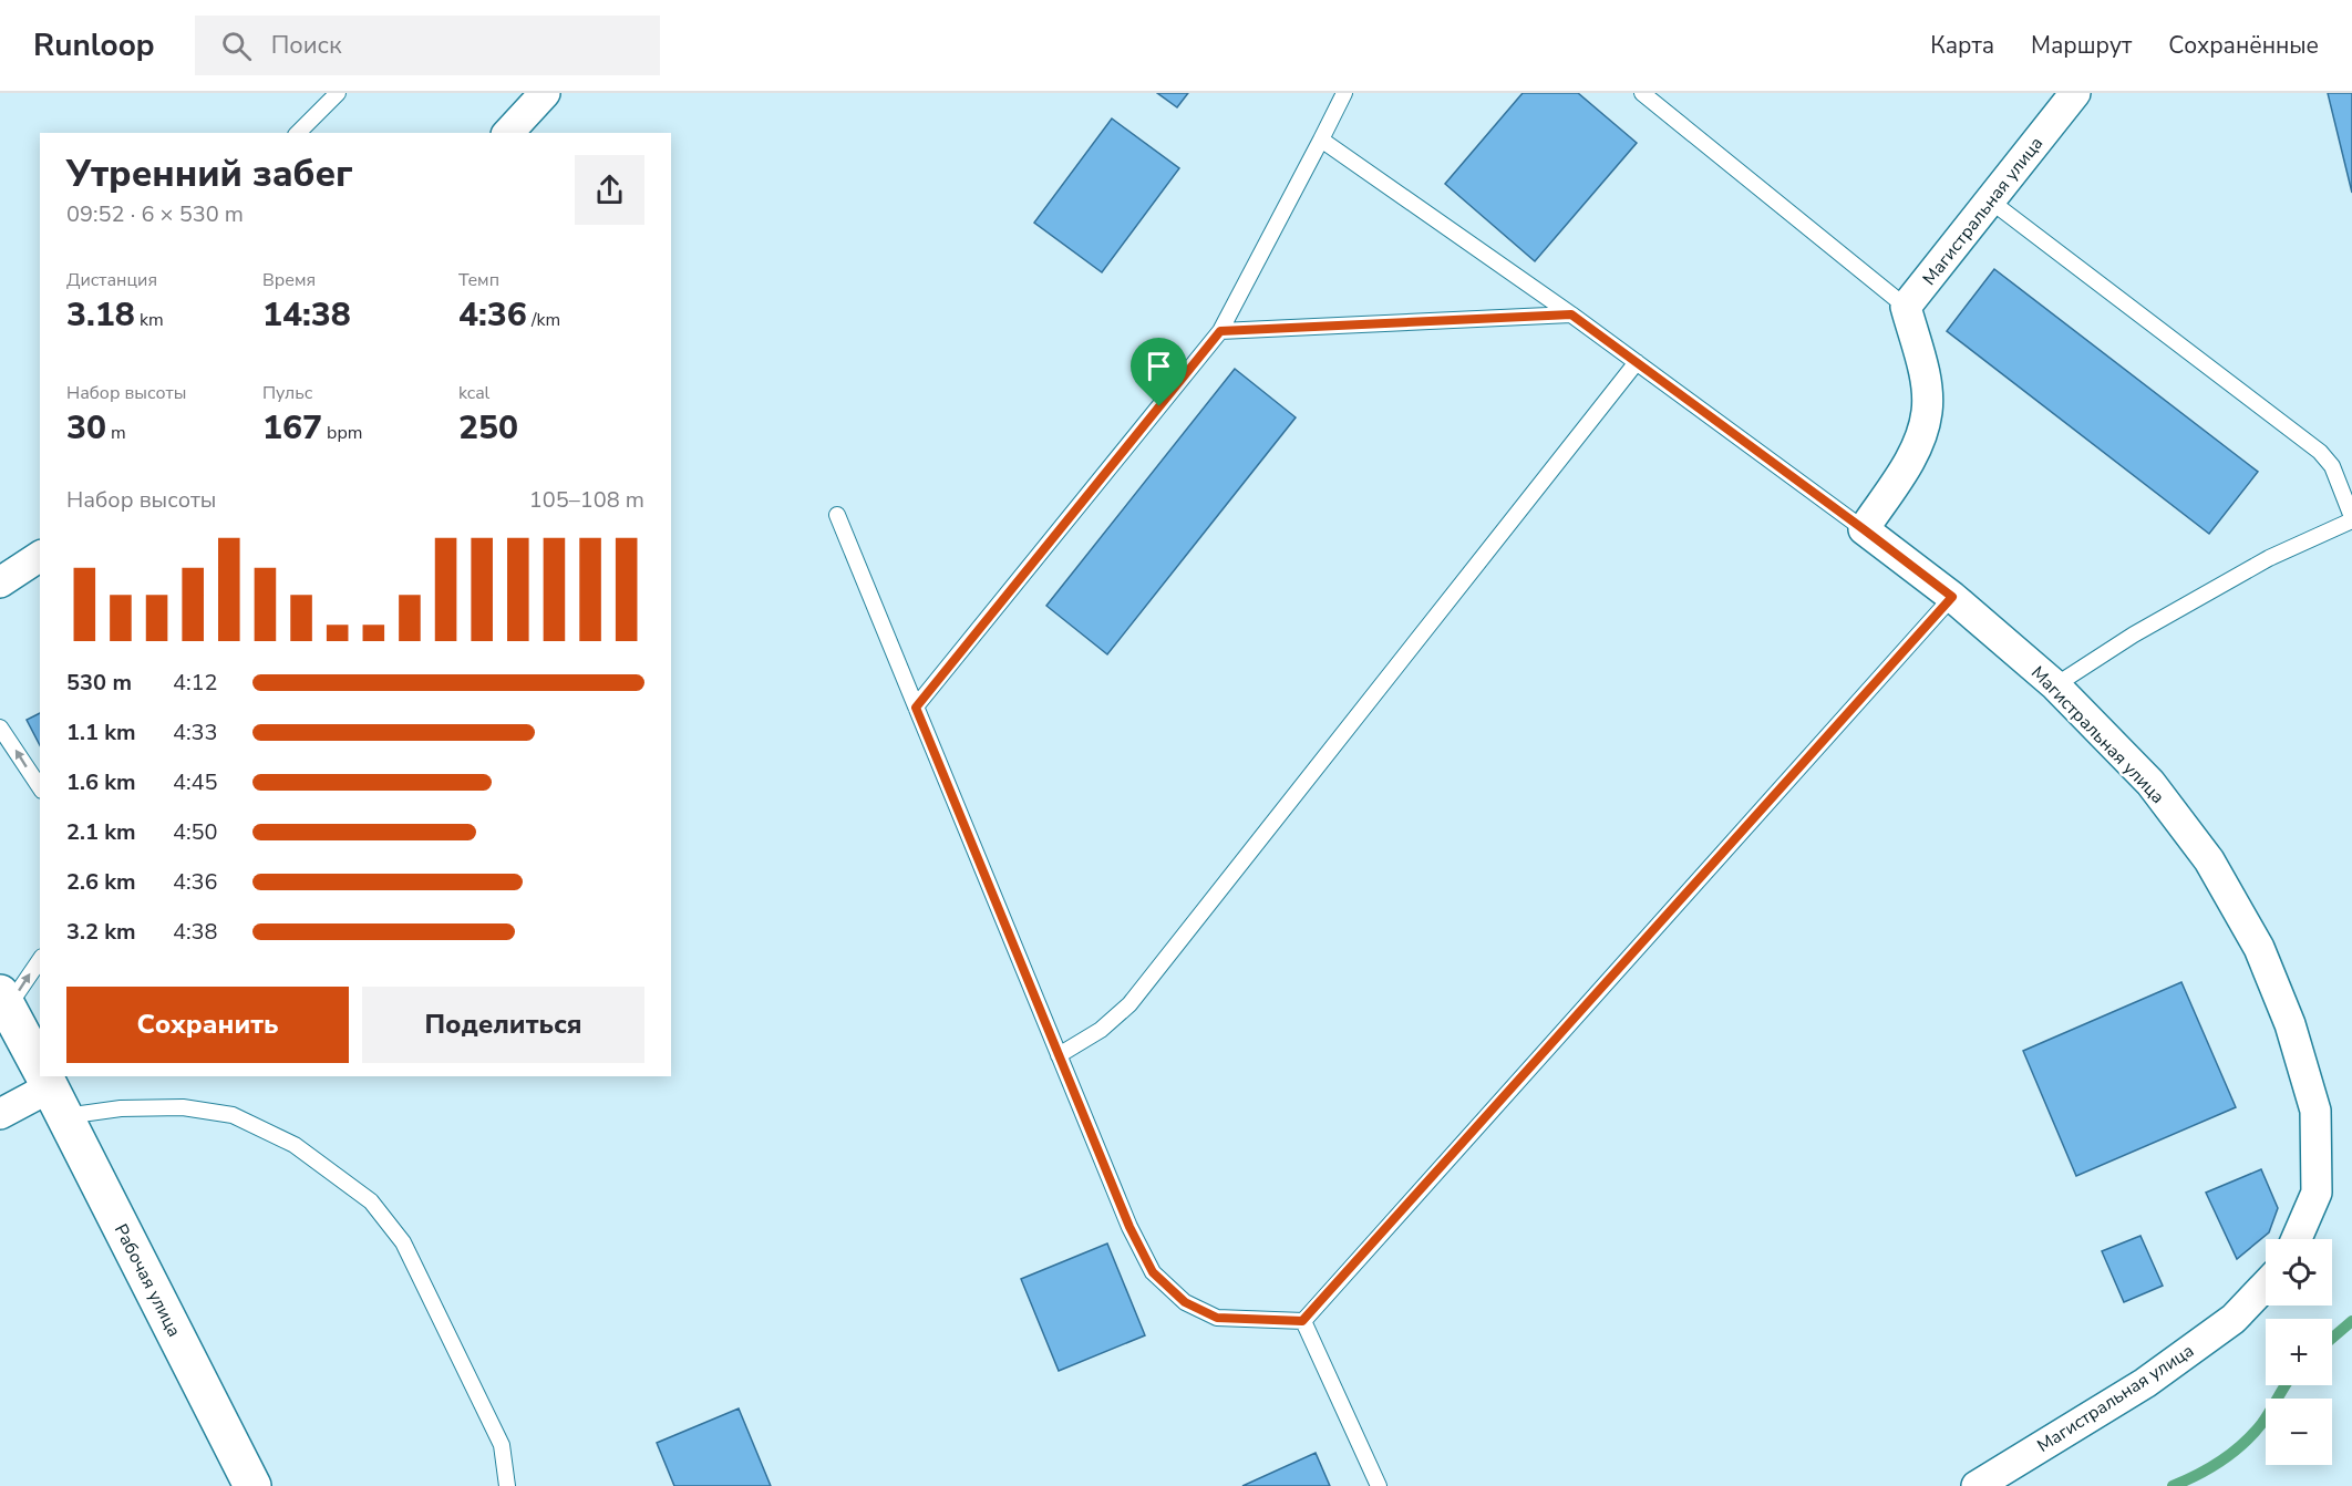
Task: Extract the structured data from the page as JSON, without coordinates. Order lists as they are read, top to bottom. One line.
{"streets":{"street":["Магистральная улица","Рабочая улица"]},"page":{"header":"Runloop","search":"Поиск","nav":["Карта","Маршрут","Сохранённые"],"heading":["Утренний забег","09:52 · 6 × 530 m"],"stats":[["Дистанция","3.18 km"],["Время","14:38"],["Темп","4:36 /km"],["Набор высоты","30 m"],["Пульс","167 bpm"],["kcal","250"]],"chart":["Набор высоты","105–108 m"],"list":[{"name":"530 m","note":"4:12"},{"name":"1.1 km","note":"4:33"},{"name":"1.6 km","note":"4:45"},{"name":"2.1 km","note":"4:50"},{"name":"2.6 km","note":"4:36"},{"name":"3.2 km","note":"4:38"}],"buttons":["Сохранить","Поделиться"],"map_buttons":["+","−"]}}
